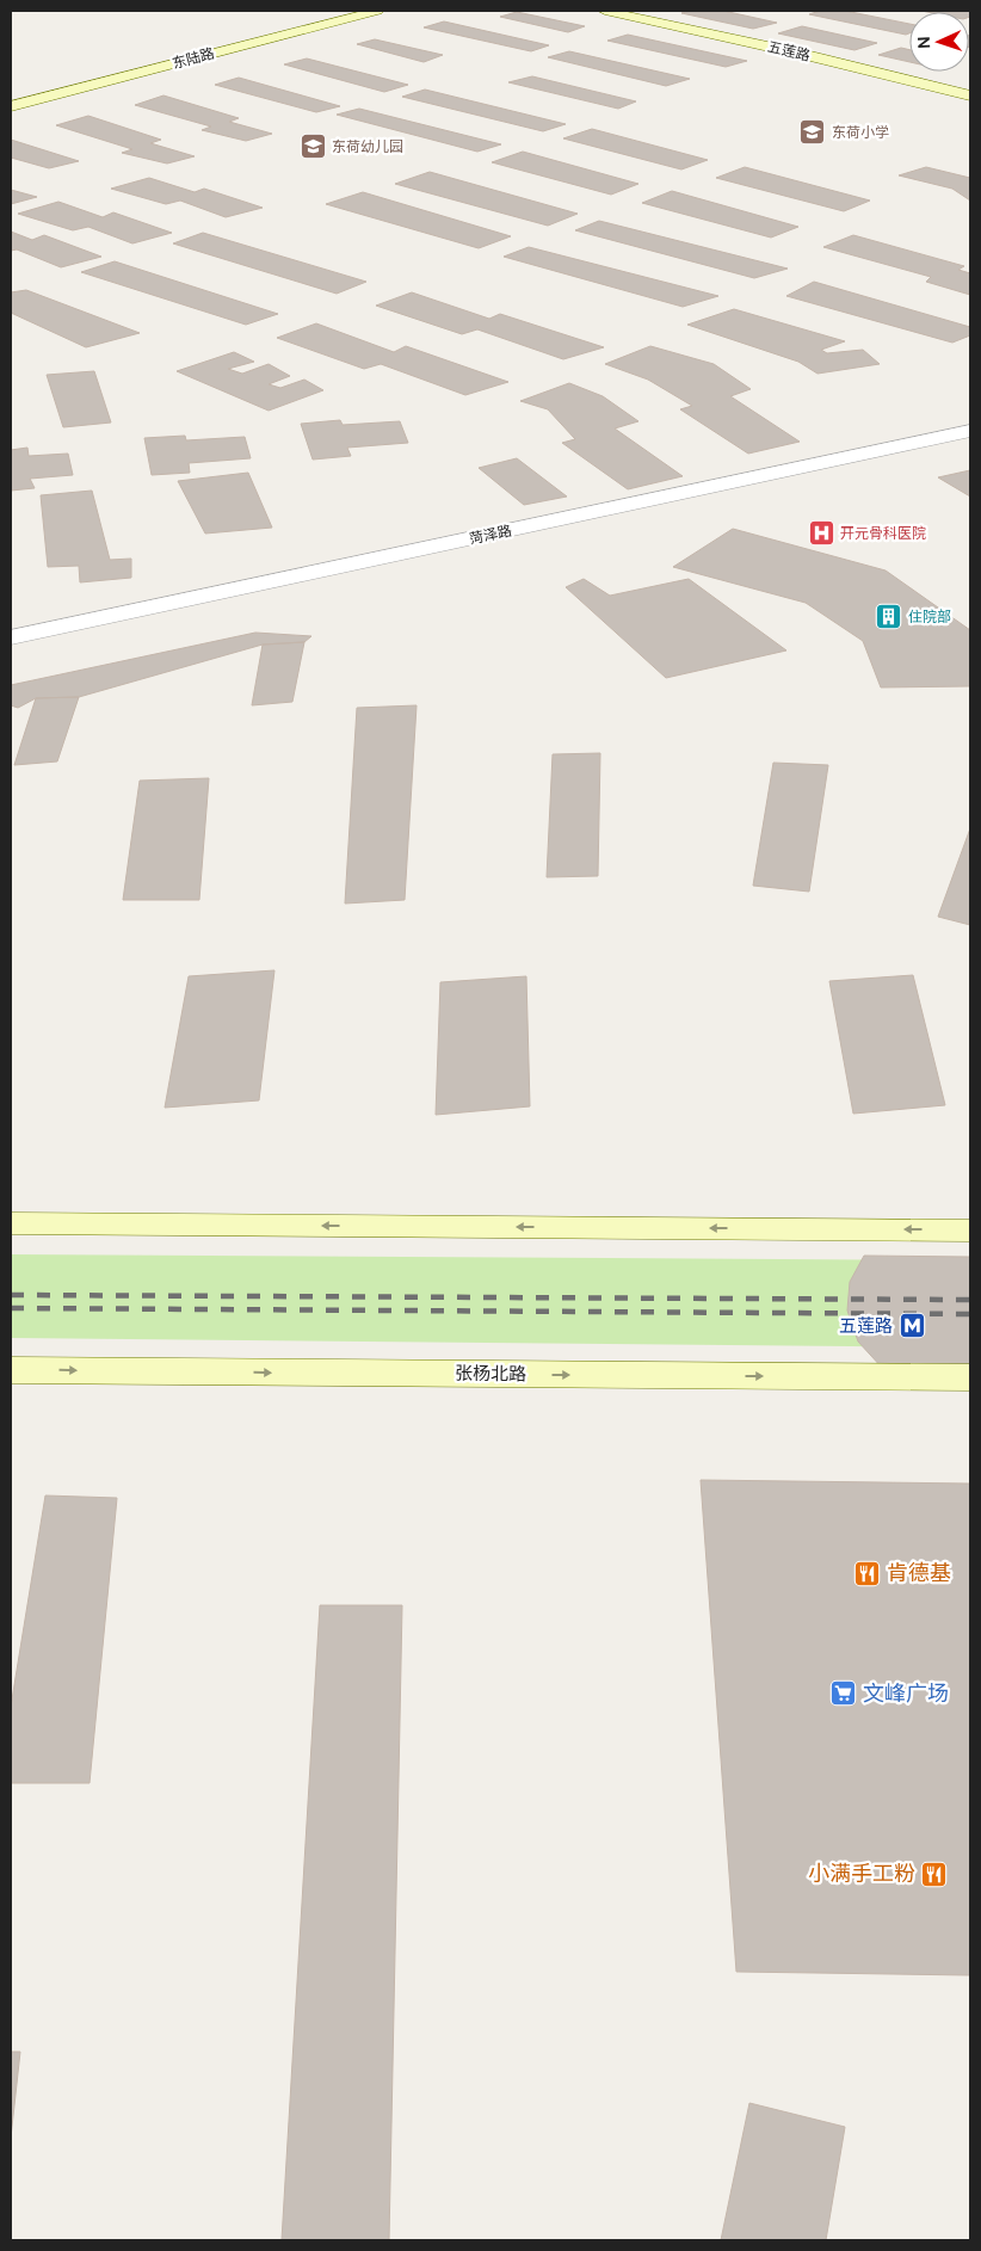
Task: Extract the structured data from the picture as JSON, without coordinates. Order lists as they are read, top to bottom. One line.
{"streets":{"main road":["五莲路","东陆路","张杨北路"],"street":["菏泽路"]},"places":{"school or university":["东荷小学","东荷幼儿园"],"hospital":["开元骨科医院"],"building":["住院部"],"metro station":["五莲路"],"restaurant":["肯德基","小满手工粉"],"supermarket":["文峰广场"]},"north":"left"}
